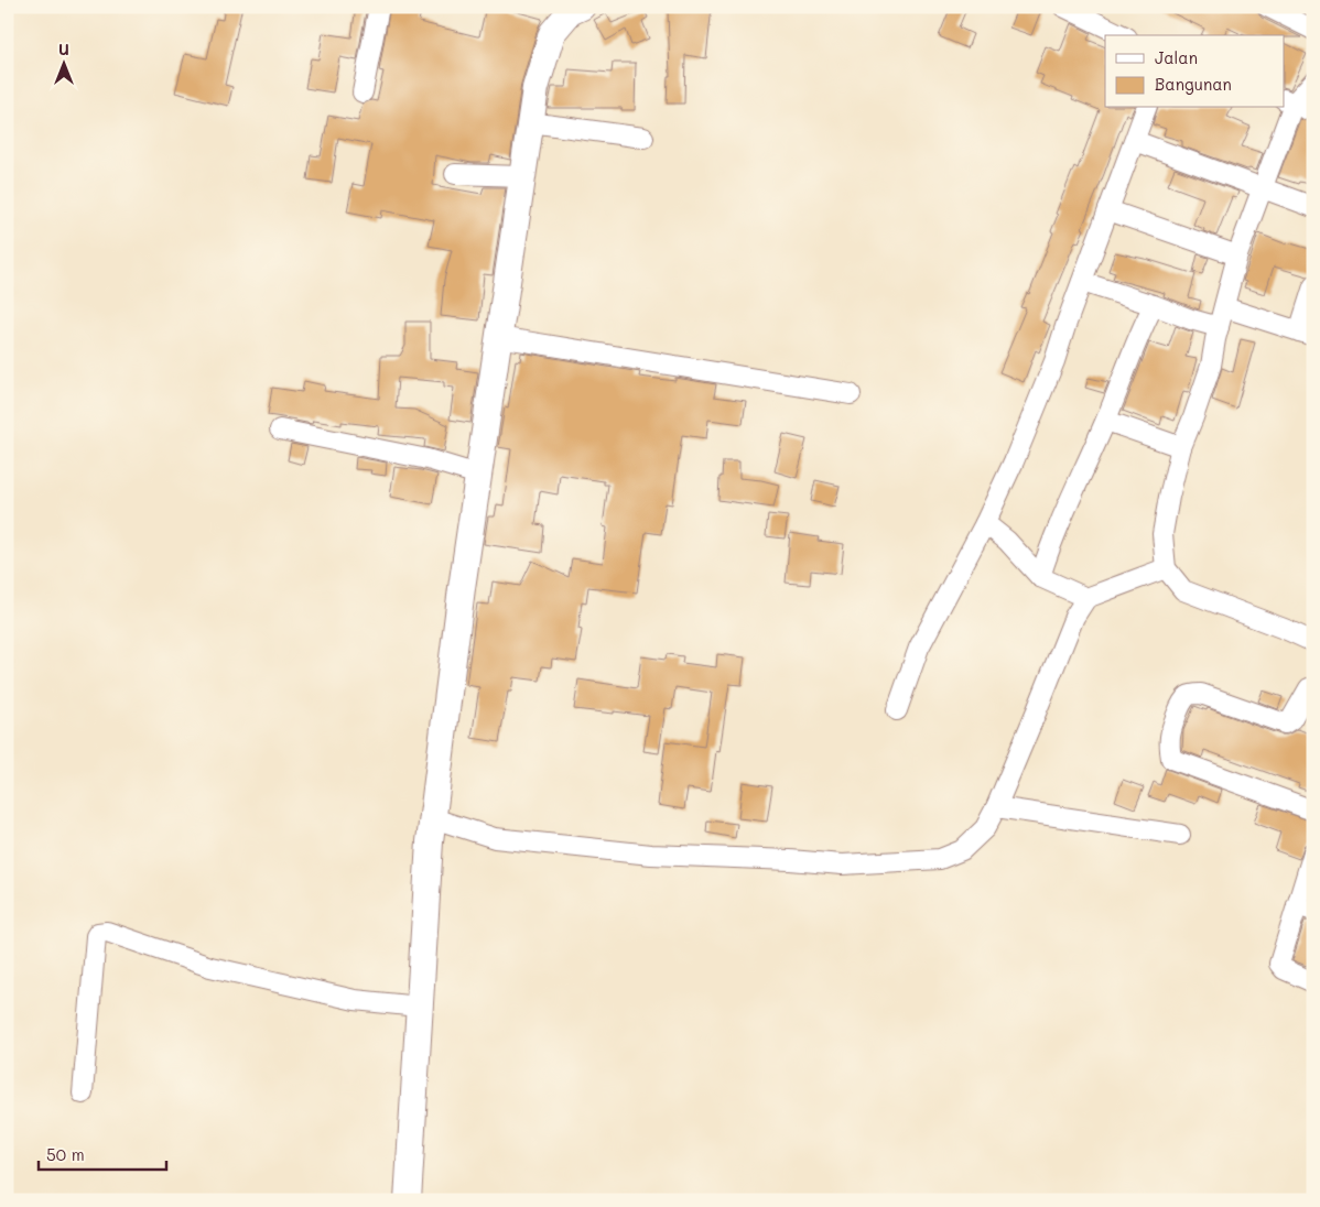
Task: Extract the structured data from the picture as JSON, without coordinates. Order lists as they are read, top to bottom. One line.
{"legend":["Jalan","Bangunan"],"scale_bar":"50 m","north":"top"}
